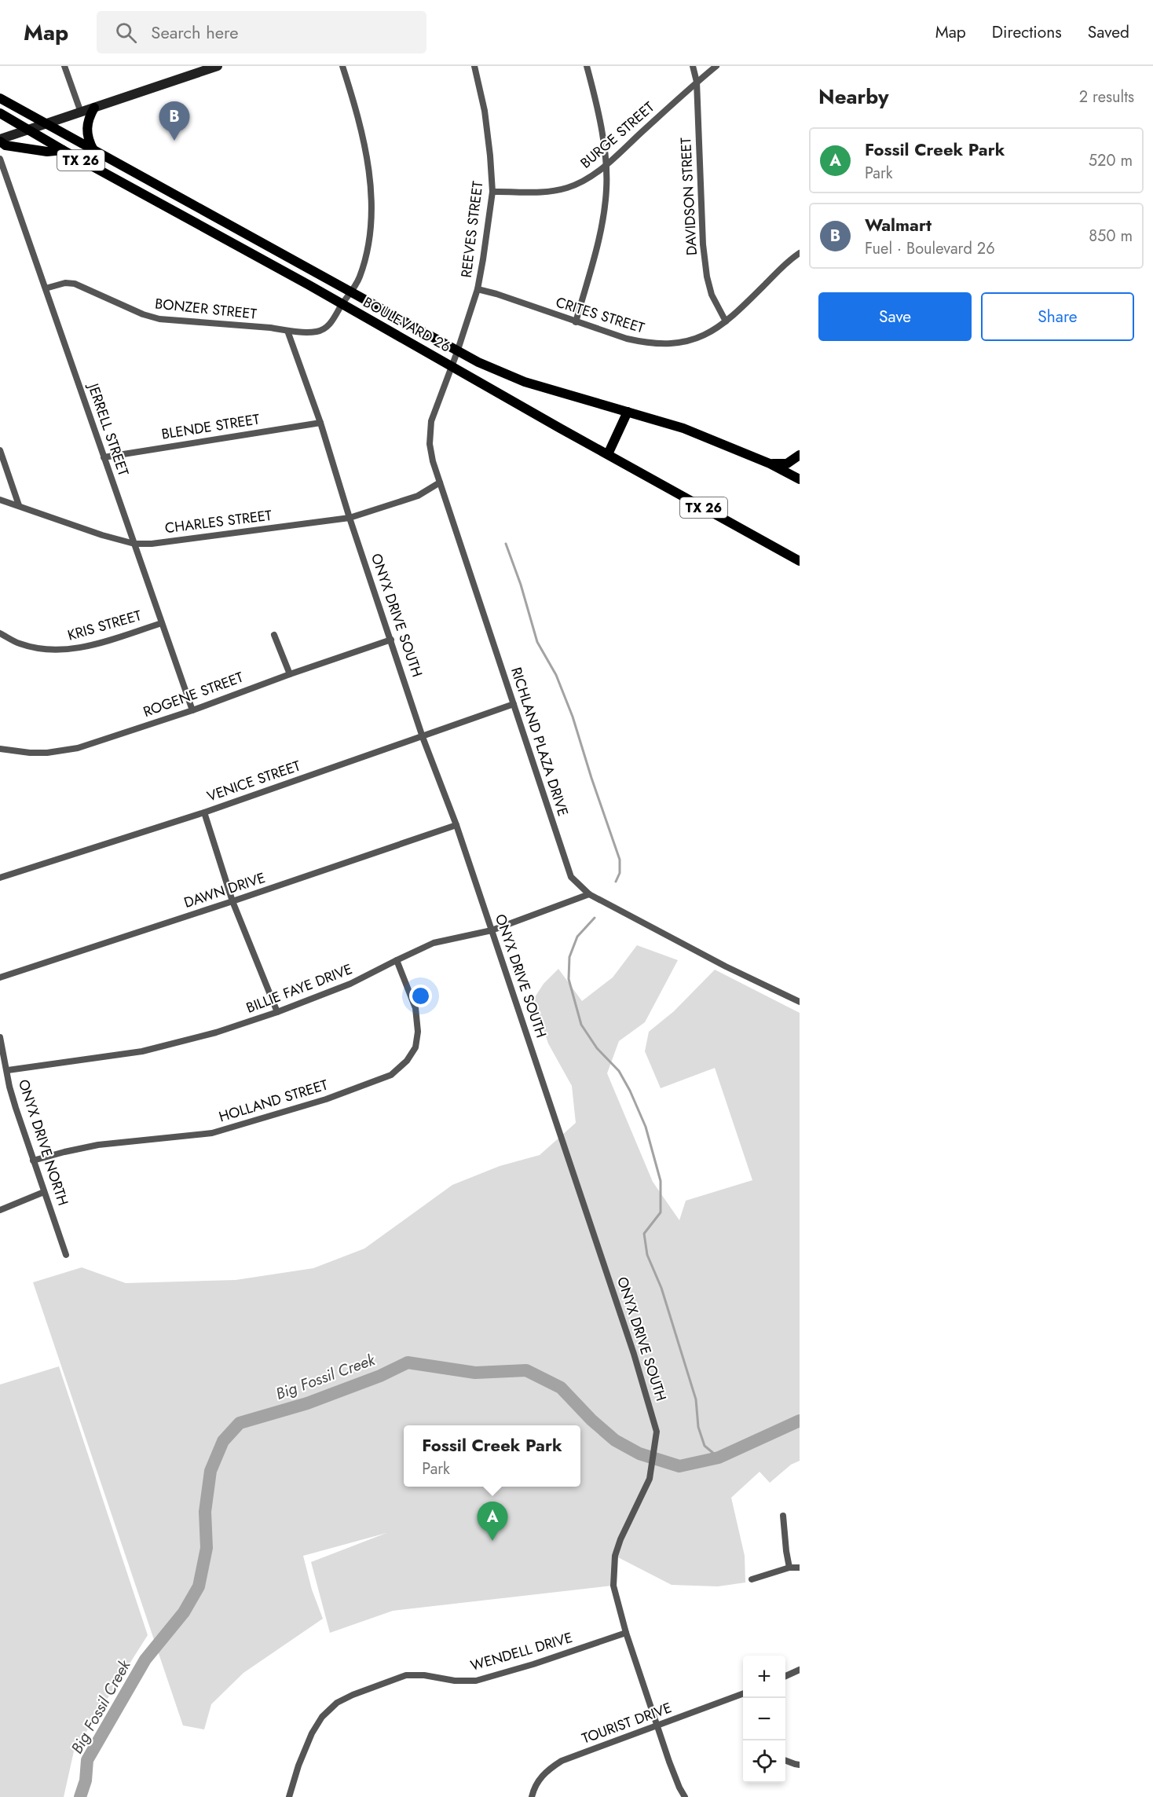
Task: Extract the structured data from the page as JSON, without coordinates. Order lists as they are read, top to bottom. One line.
{"streets":{"main road":["TX 26","BOULEVARD 26"],"street":["BURGE STREET","DAVIDSON STREET","REEVES STREET","BONZER STREET","CRITES STREET","BLENDE STREET","JERRELL STREET","CHARLES STREET","ONYX DRIVE SOUTH","KRIS STREET","ROGENE STREET","RICHLAND PLAZA DRIVE","VENICE STREET","DAWN DRIVE","BILLIE FAYE DRIVE","HOLLAND STREET","ONYX DRIVE NORTH","WENDELL DRIVE","TOURIST DRIVE"]},"crossings":[["BURGE STREET","DAVIDSON STREET"],["BURGE STREET","REEVES STREET"],["DAVIDSON STREET","CRITES STREET"],["REEVES STREET","CRITES STREET"],["REEVES STREET","BOULEVARD 26"],["REEVES STREET","RICHLAND PLAZA DRIVE"],["BONZER STREET","BOULEVARD 26"],["BONZER STREET","JERRELL STREET"],["BONZER STREET","ONYX DRIVE SOUTH"],["BOULEVARD 26","RICHLAND PLAZA DRIVE"],["BLENDE STREET","JERRELL STREET"],["BLENDE STREET","ONYX DRIVE SOUTH"],["JERRELL STREET","CHARLES STREET"],["JERRELL STREET","KRIS STREET"],["JERRELL STREET","ROGENE STREET"],["CHARLES STREET","ONYX DRIVE SOUTH"],["CHARLES STREET","RICHLAND PLAZA DRIVE"],["ONYX DRIVE SOUTH","ROGENE STREET"],["ONYX DRIVE SOUTH","VENICE STREET"],["ONYX DRIVE SOUTH","DAWN DRIVE"],["ONYX DRIVE SOUTH","BILLIE FAYE DRIVE"],["ONYX DRIVE SOUTH","WENDELL DRIVE"],["ONYX DRIVE SOUTH","TOURIST DRIVE"],["RICHLAND PLAZA DRIVE","VENICE STREET"],["RICHLAND PLAZA DRIVE","BILLIE FAYE DRIVE"],["BILLIE FAYE DRIVE","HOLLAND STREET"],["BILLIE FAYE DRIVE","ONYX DRIVE NORTH"],["HOLLAND STREET","ONYX DRIVE NORTH"]],"water":["Big Fossil Creek"],"page":{"header":"Map","search":"Search here","nav":["Map","Directions","Saved"],"heading":["Nearby","2 results"],"pins":["B","A"],"list":[{"mark":"A","name":"Fossil Creek Park","note":"Park","value":"520 m"},{"mark":"B","name":"Walmart","note":"Fuel · Boulevard 26","value":"850 m"}],"buttons":["Save","Share"],"popup":["Fossil Creek Park","Park"],"map_buttons":["+","−"]}}
